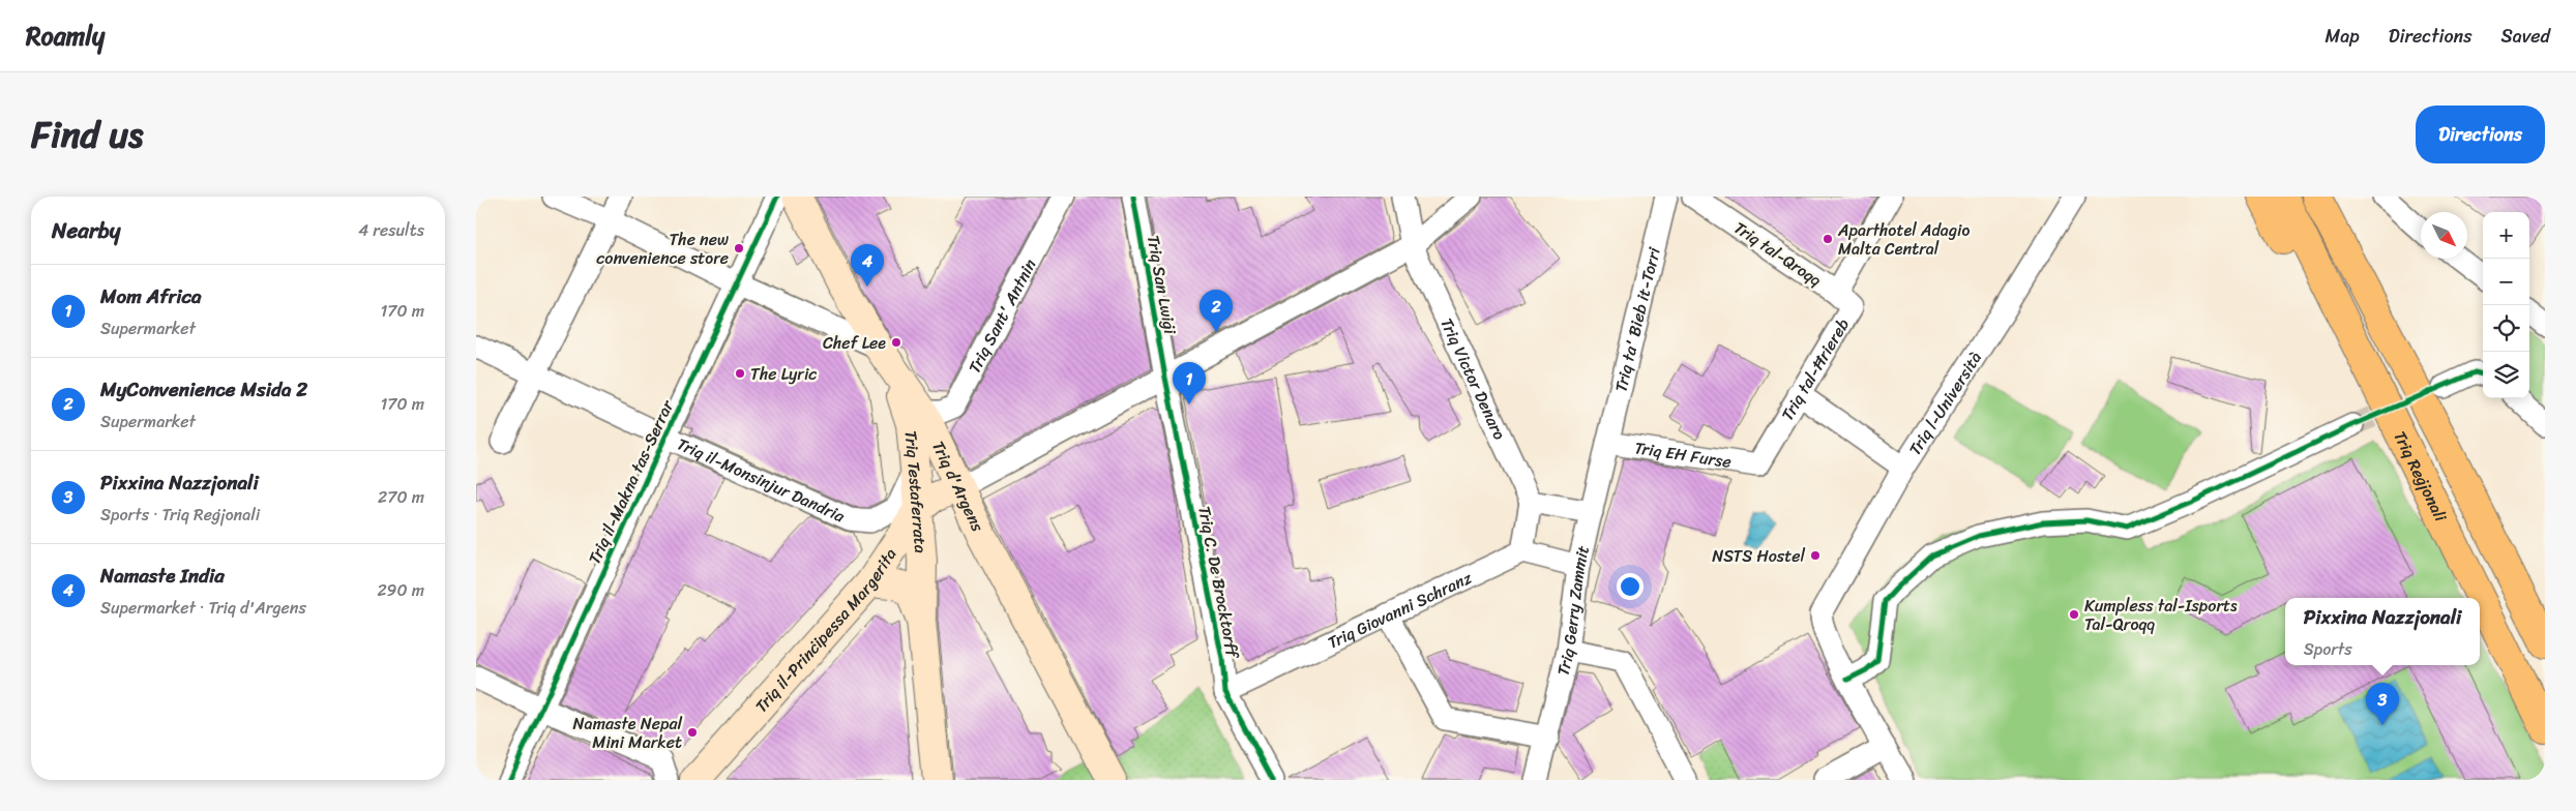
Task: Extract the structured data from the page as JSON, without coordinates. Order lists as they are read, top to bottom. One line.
{"streets":{"highway":["Triq Reġjonali"],"main road":["Triq d'Argens","Triq Testaferrata","Triq il-Prinċipessa Margerita"],"street":["Triq tal-Qroqq","Triq San Lwiġi","Triq Sant' Antnin","Triq ta' Bieb it-Torri","Triq tal-Ħriereb","Triq Victor Denaro","Triq l-Università","Triq EH Furse","Triq il-Monsinjur Dandria","Triq il-Makna tas-Serrar","Triq C. De Brocktorff","Triq Giovanni Schranz","Triq Gerry Zammit"]},"crossings":[["Triq tal-Qroqq","Triq tal-Ħriereb"],["Triq San Lwiġi","Triq C. De Brocktorff"],["Triq Sant' Antnin","Triq d'Argens"],["Triq ta' Bieb it-Torri","Triq EH Furse"],["Triq ta' Bieb it-Torri","Triq Gerry Zammit"],["Triq tal-Ħriereb","Triq EH Furse"],["Triq EH Furse","Triq Gerry Zammit"],["Triq il-Monsinjur Dandria","Triq il-Makna tas-Serrar"],["Triq il-Monsinjur Dandria","Triq Testaferrata"],["Triq d'Argens","Triq Testaferrata"],["Triq d'Argens","Triq il-Prinċipessa Margerita"],["Triq Testaferrata","Triq il-Prinċipessa Margerita"],["Triq C. De Brocktorff","Triq Giovanni Schranz"]],"places":["Aparthotel Adagio Malta Central","The new convenience store","Chef Lee","The Lyric","NSTS Hostel","Kumpless tal-Isports Tal-Qroqq","Namaste Nepal Mini Market"],"north":"bottom right","page":{"header":"Roamly","nav":["Map","Directions","Saved"],"title":"Find us","buttons":"Directions","heading":["Nearby","4 results"],"map_buttons":["+","−"],"pins":["4","2","1","3"],"list":[{"mark":"1","name":"Mom Africa","note":"Supermarket","value":"170 m"},{"mark":"2","name":"MyConvenience Msida 2","note":"Supermarket","value":"170 m"},{"mark":"3","name":"Pixxina Nazzjonali","note":"Sports · Triq Reġjonali","value":"270 m"},{"mark":"4","name":"Namaste India","note":"Supermarket · Triq d'Argens","value":"290 m"}],"popup":["Pixxina Nazzjonali","Sports"]}}
